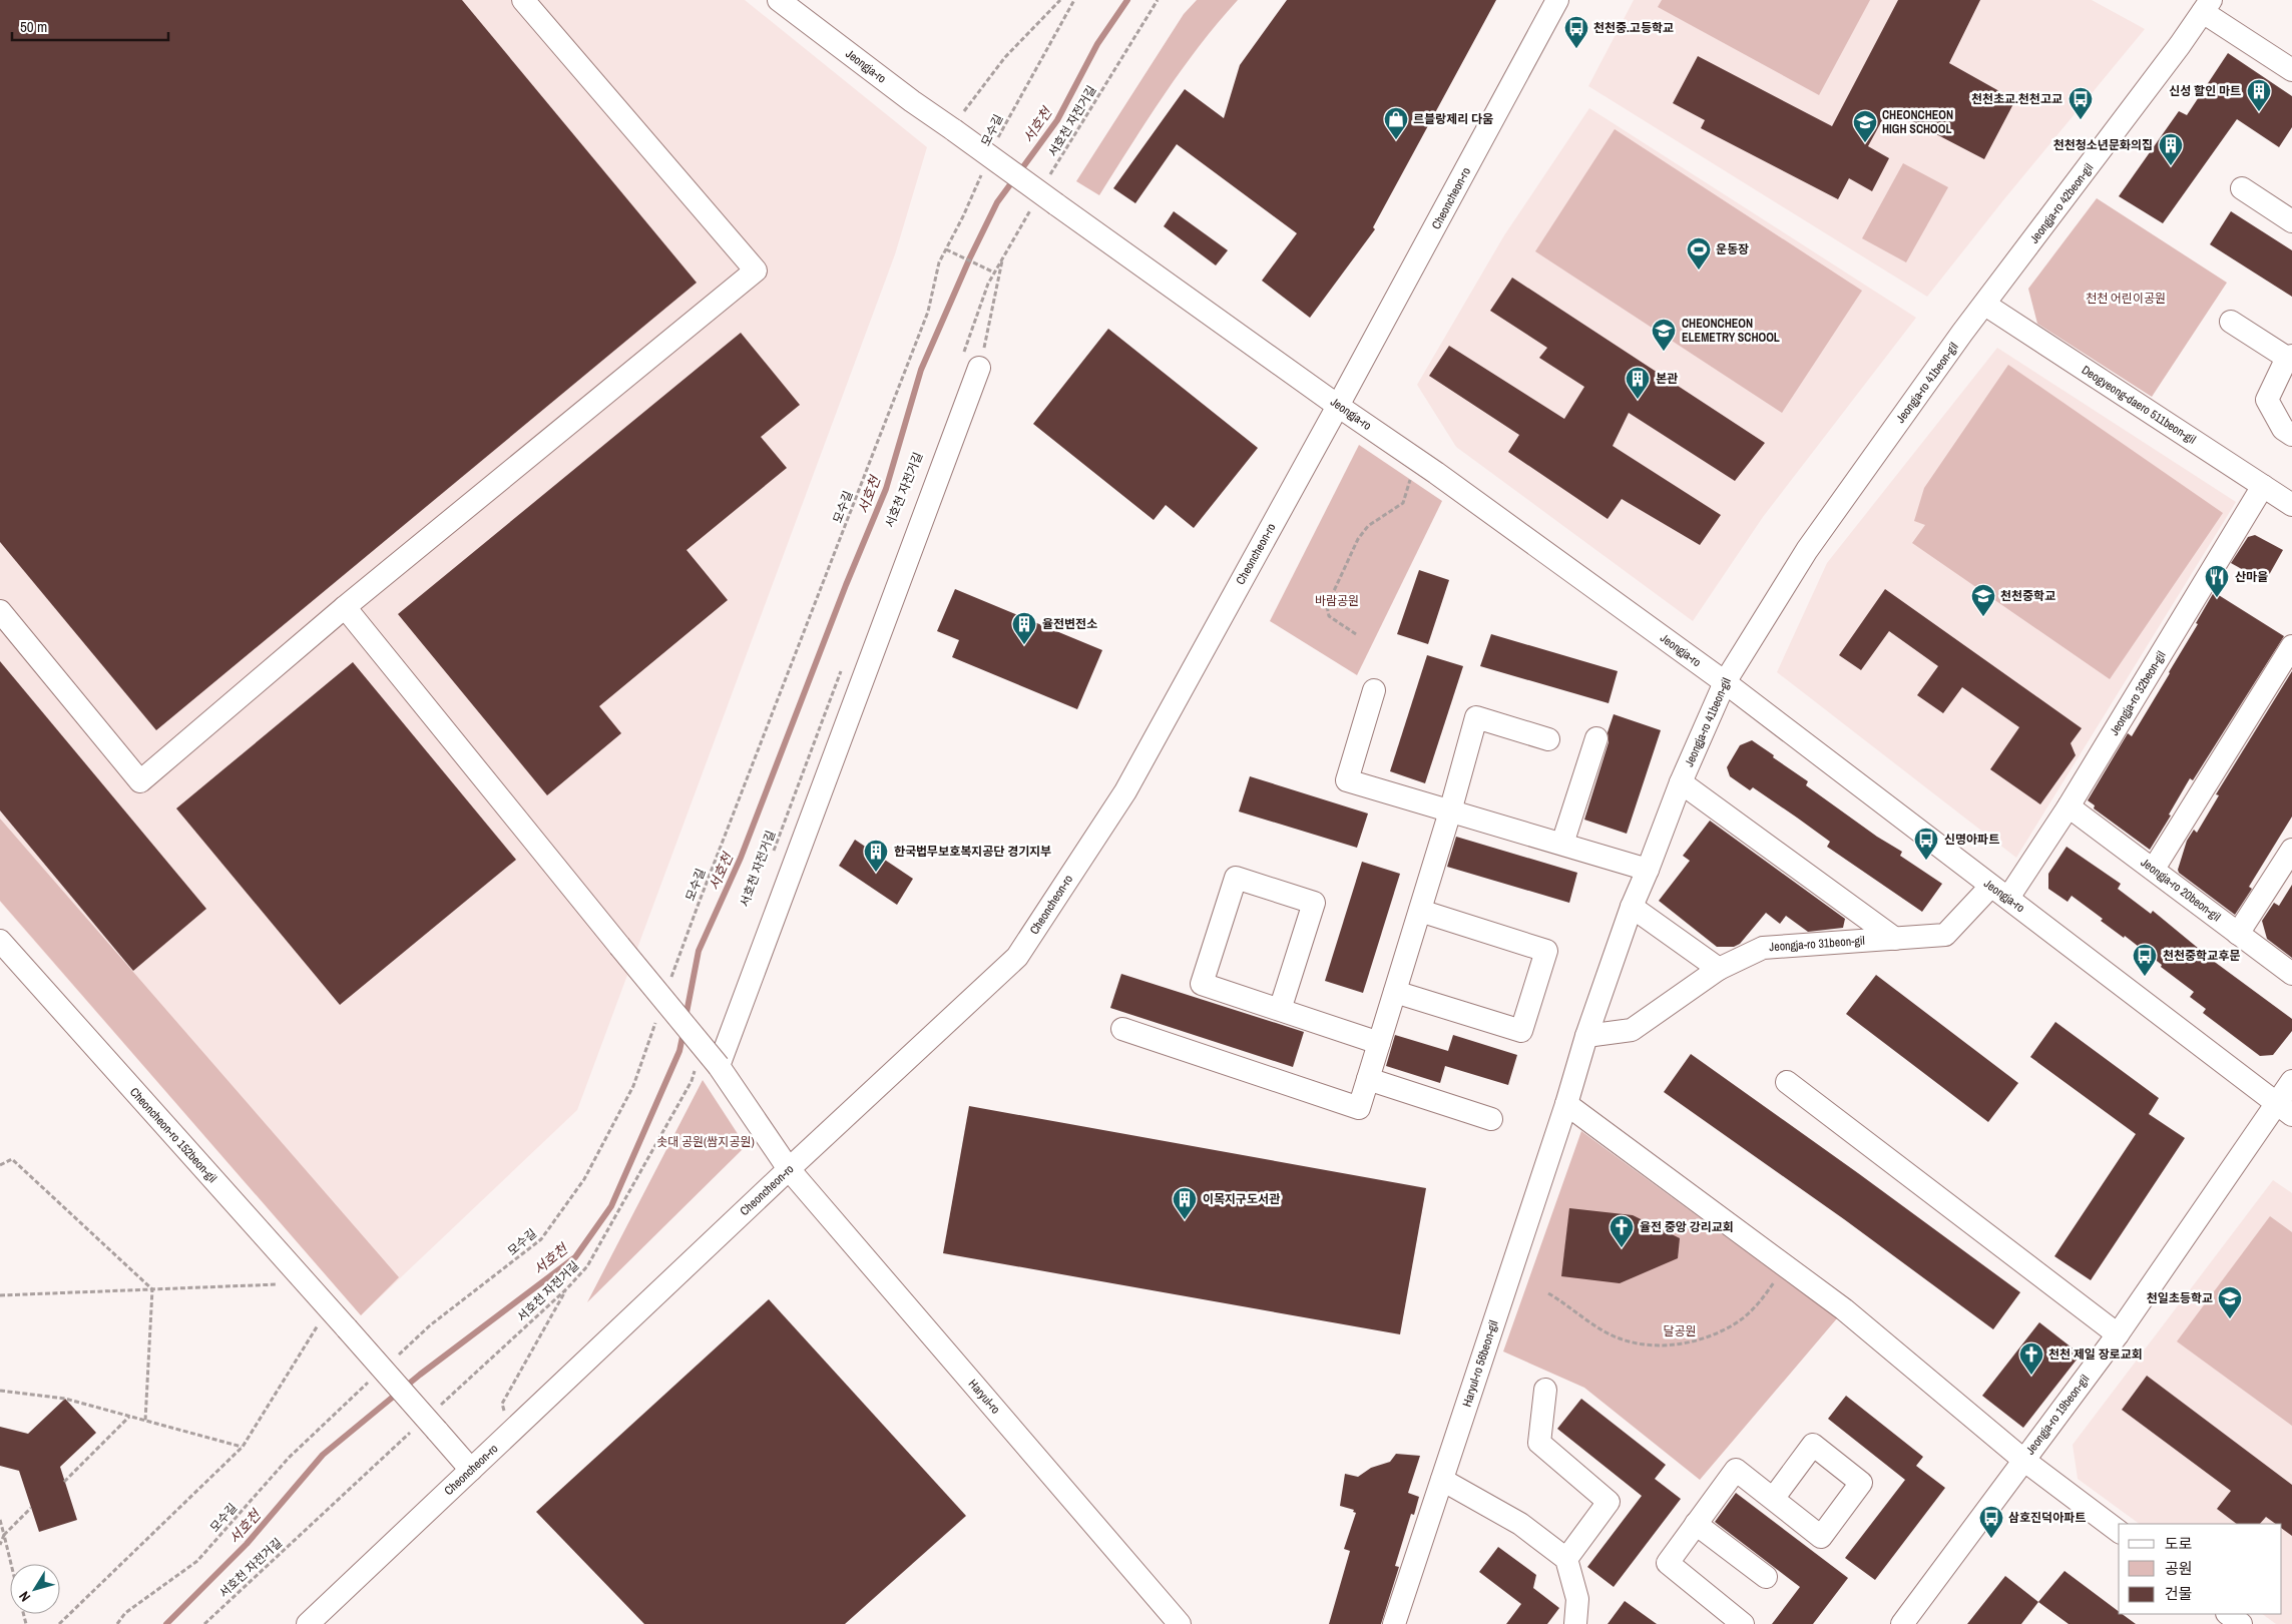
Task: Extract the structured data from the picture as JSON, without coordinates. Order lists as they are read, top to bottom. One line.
{"streets":{"street":["Jeongja-ro","Cheoncheon-ro","Jeongja-ro 42beon-gil","Jeongja-ro 41beon-gil","Deogyeong-daero 511beon-gil","Jeongja-ro 32beon-gil","Jeongja-ro 20beon-gil","Jeongja-ro 31beon-gil","Cheoncheon-ro 152beon-gil","Haryul-ro 56beon-gil","Haryul-ro","Jeongja-ro 19beon-gil"],"path":["서호천 자전거길","모수길"]},"crossings":[["Jeongja-ro","Cheoncheon-ro"],["Jeongja-ro","Jeongja-ro 41beon-gil"],["Jeongja-ro","Jeongja-ro 32beon-gil"],["Jeongja-ro","Jeongja-ro 31beon-gil"],["Jeongja-ro","Jeongja-ro 19beon-gil"],["서호천 자전거길","Cheoncheon-ro 152beon-gil"],["서호천 자전거길","Haryul-ro"],["Cheoncheon-ro","Cheoncheon-ro 152beon-gil"],["Cheoncheon-ro","Haryul-ro"],["Jeongja-ro 42beon-gil","Jeongja-ro 41beon-gil"],["Jeongja-ro 42beon-gil","Deogyeong-daero 511beon-gil"],["Jeongja-ro 41beon-gil","Jeongja-ro 31beon-gil"],["Jeongja-ro 41beon-gil","Haryul-ro 56beon-gil"],["Deogyeong-daero 511beon-gil","Jeongja-ro 32beon-gil"],["Jeongja-ro 32beon-gil","Jeongja-ro 20beon-gil"],["Jeongja-ro 32beon-gil","Jeongja-ro 31beon-gil"]],"water":["서호천"],"parks":["천천 어린이공원","바람공원","솟대 공원(쌈지공원)","달공원"],"places":{"bus stop":["천천중.고등학교","천천초교.천천고교","신명아파트","천천중학교후문","삼호진덕아파트"],"building":["신성 할인 마트","천천청소년문화의집","본관","율전변전소","한국법무보호복지공단 경기지부","이목지구도서관"],"shop":["르블랑제리 다움"],"school or university":["CHEONCHEON HIGH SCHOOL","CHEONCHEON ELEMETRY SCHOOL","천천중학교","천일초등학교"],"sports":["운동장"],"restaurant":["산마을"],"church":["율전 중앙 강리교회","천천 제일 장로교회"]},"legend":["도로","공원","건물"],"scale_bar":"50 m","north":"bottom left"}
